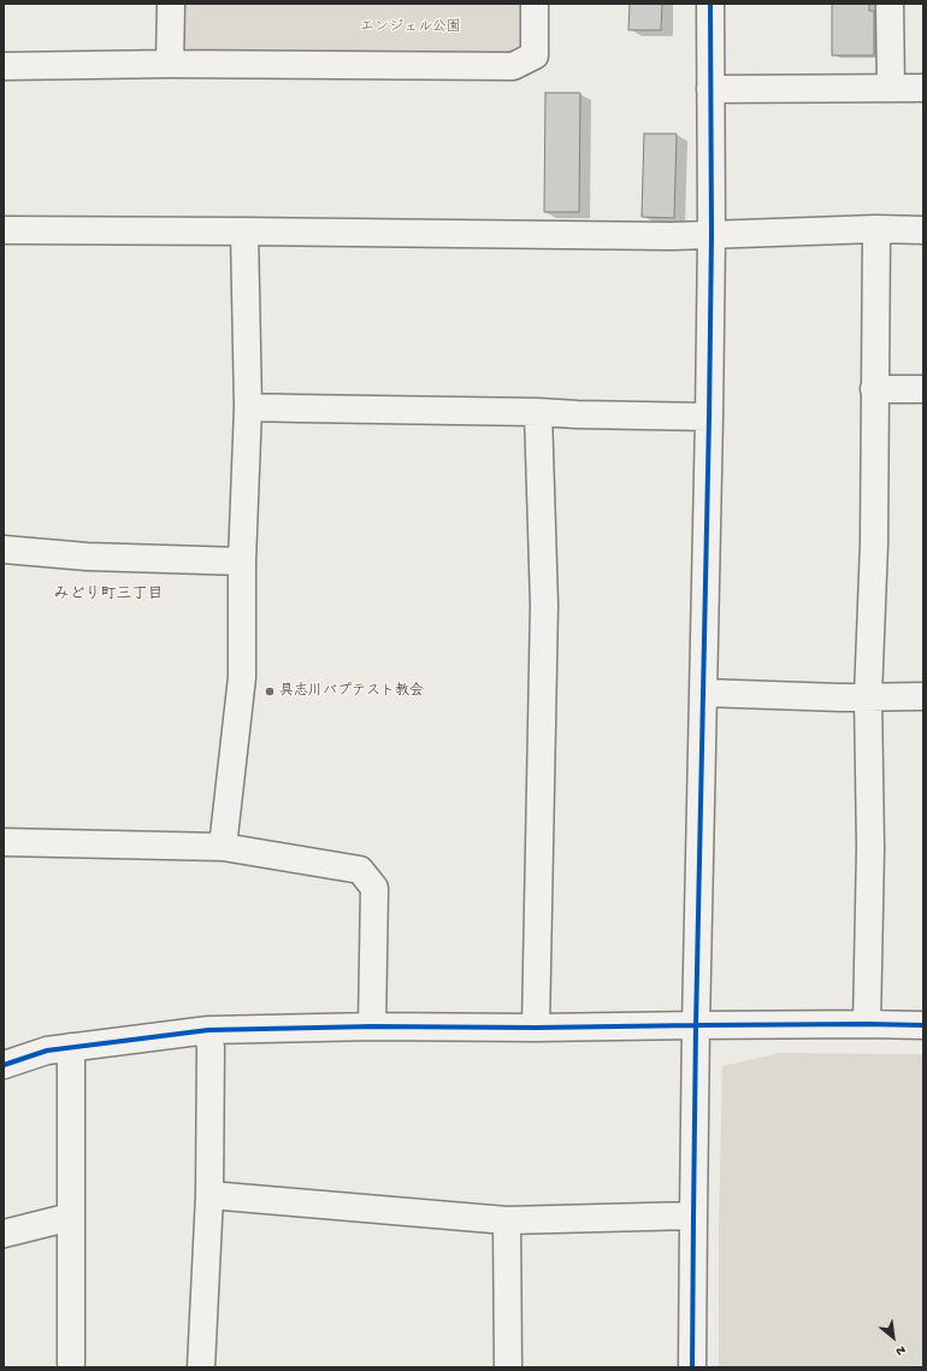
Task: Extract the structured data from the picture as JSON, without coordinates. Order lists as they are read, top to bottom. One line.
{"districts":["みどり町三丁目"],"parks":["エンジェル公園"],"places":["具志川バプテスト教会"],"north":"bottom right"}
